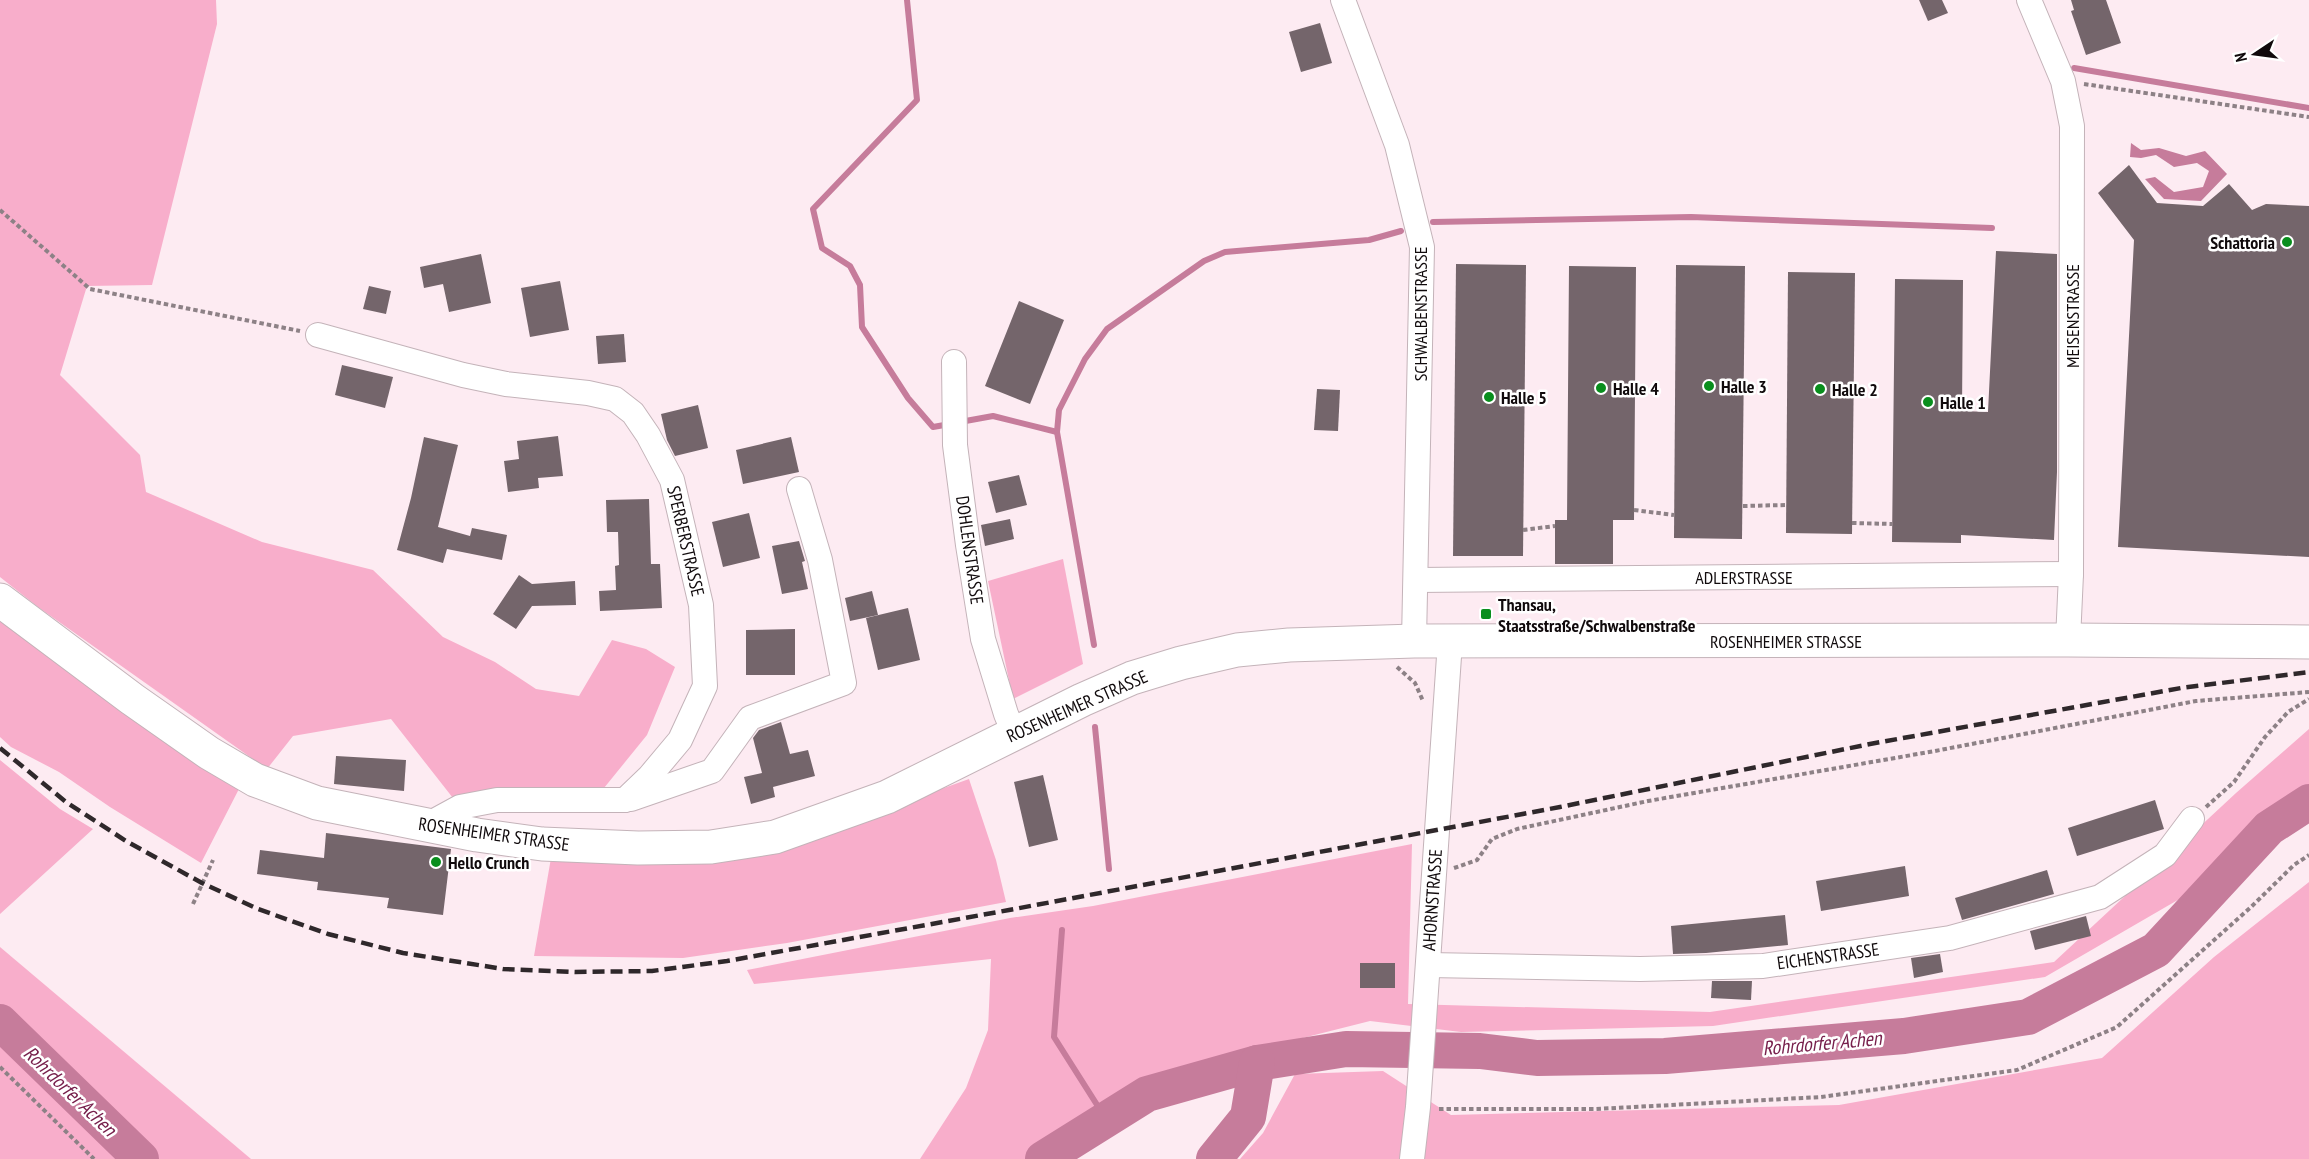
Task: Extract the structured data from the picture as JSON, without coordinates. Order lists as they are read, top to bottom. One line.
{"streets":{"main road":["ROSENHEIMER STRASSE"],"street":["SCHWALBENSTRASSE","MEISENSTRASSE","SPERBERSTRASSE","DOHLENSTRASSE","ADLERSTRASSE","AHORNSTRASSE","EICHENSTRASSE"]},"crossings":[["SCHWALBENSTRASSE","ADLERSTRASSE"],["SCHWALBENSTRASSE","ROSENHEIMER STRASSE"],["MEISENSTRASSE","ADLERSTRASSE"],["MEISENSTRASSE","ROSENHEIMER STRASSE"],["DOHLENSTRASSE","ROSENHEIMER STRASSE"],["ROSENHEIMER STRASSE","AHORNSTRASSE"],["AHORNSTRASSE","EICHENSTRASSE"]],"water":["Rohrdorfer Achen"],"places":{"other":["Schattoria","Halle 3","Halle 4","Halle 2","Halle 5","Halle 1","Hello Crunch"],"transit":["Thansau, Staatsstraße/Schwalbenstraße"]},"north":"left"}
